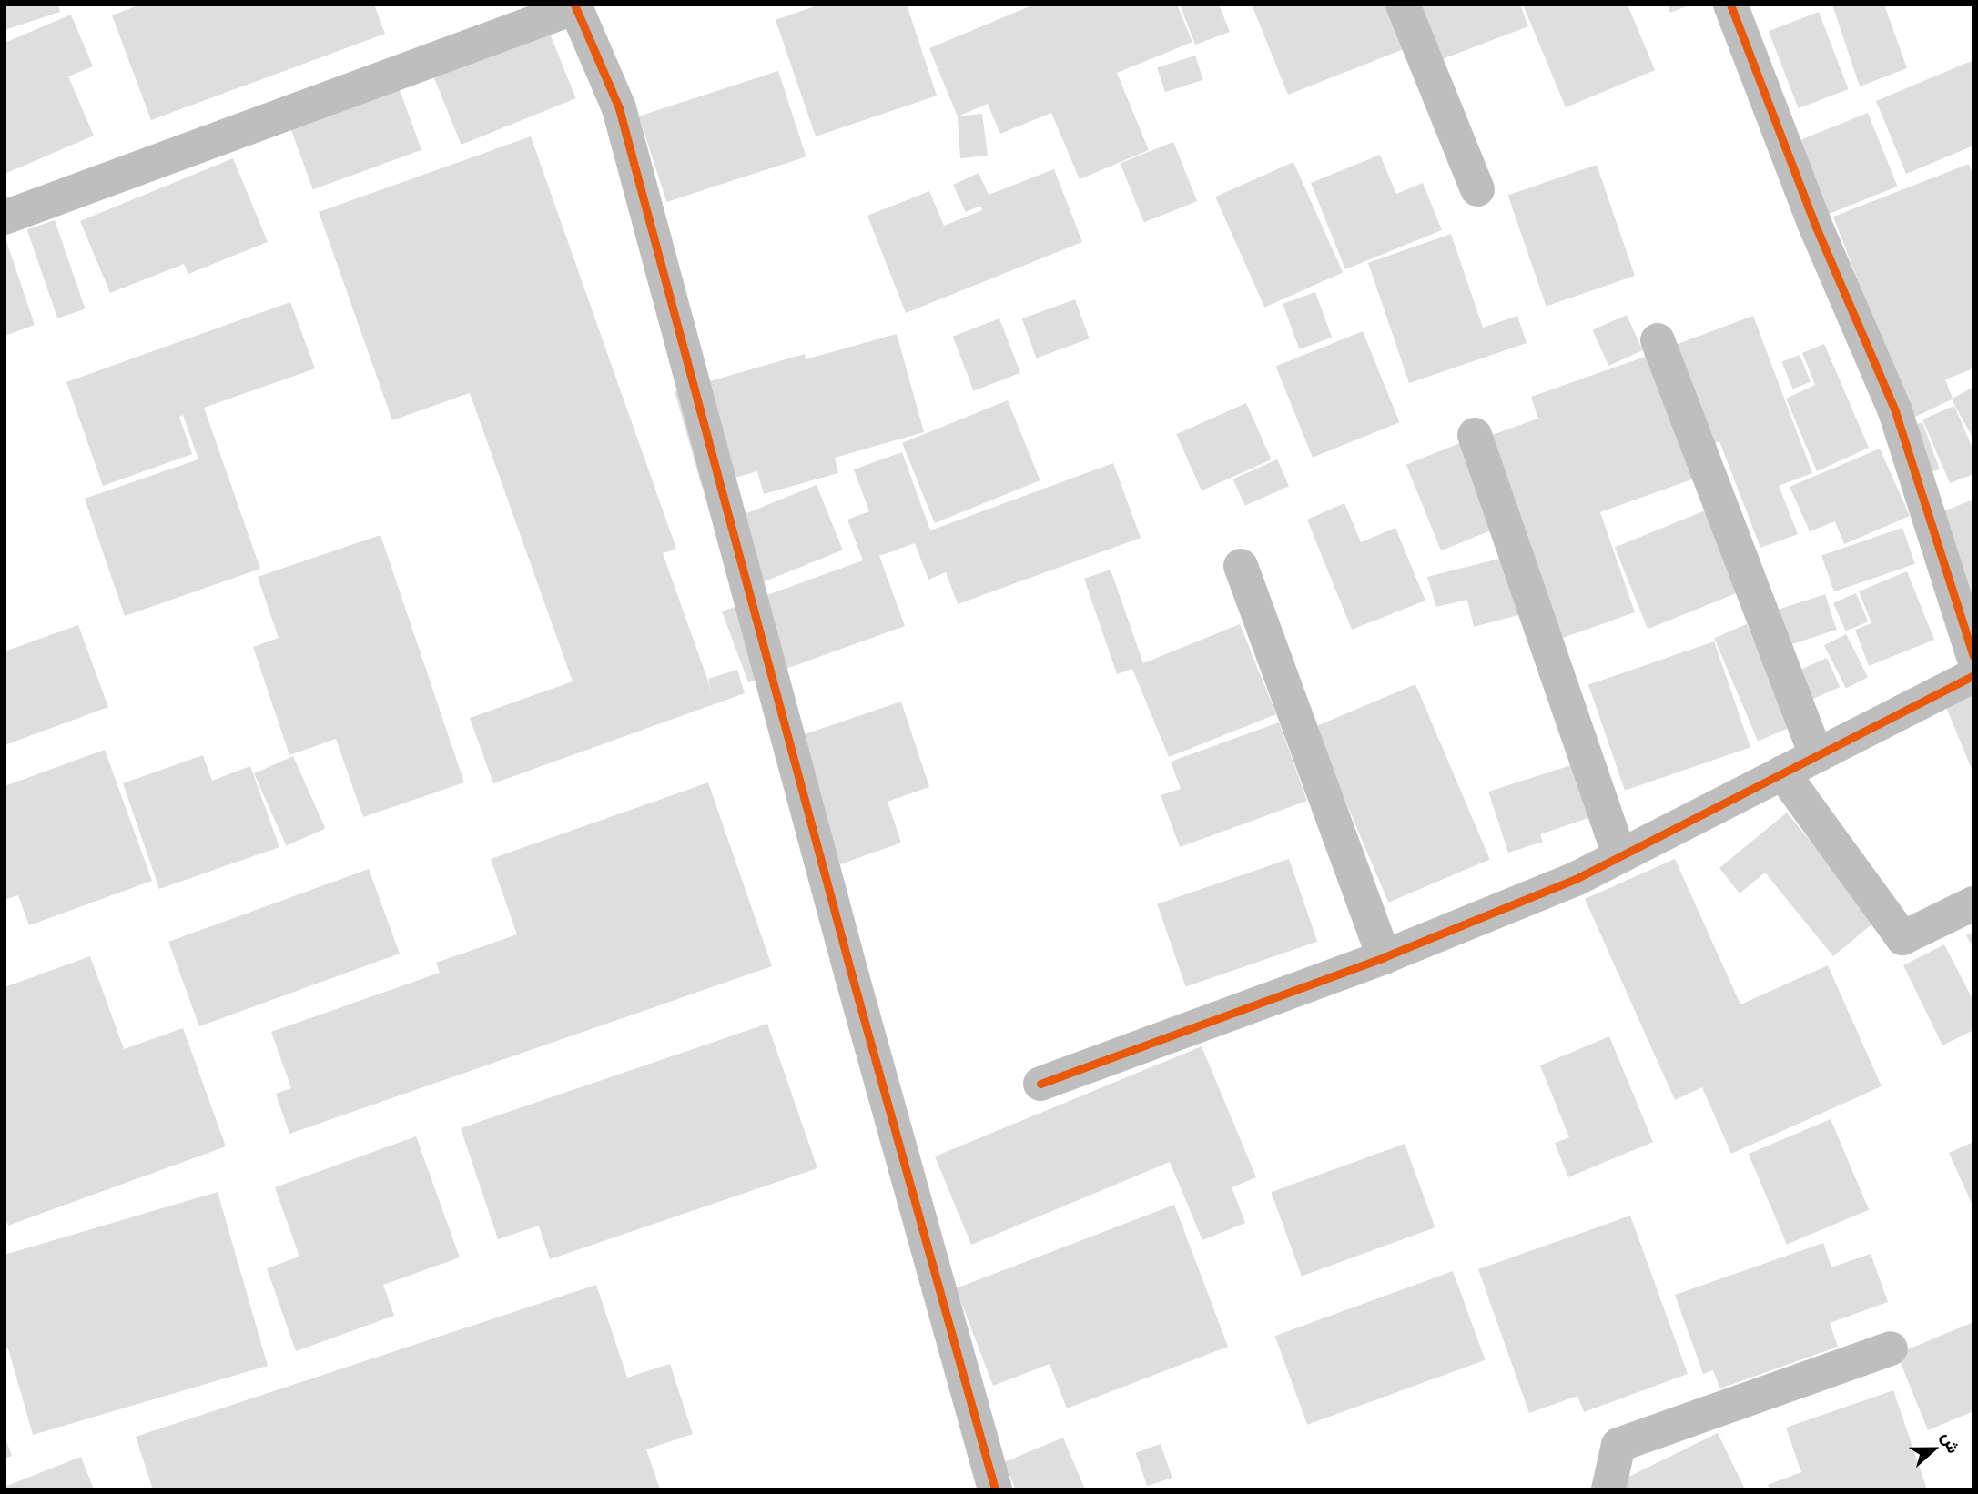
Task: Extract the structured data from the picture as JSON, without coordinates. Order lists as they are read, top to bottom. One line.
{"north":"right"}
